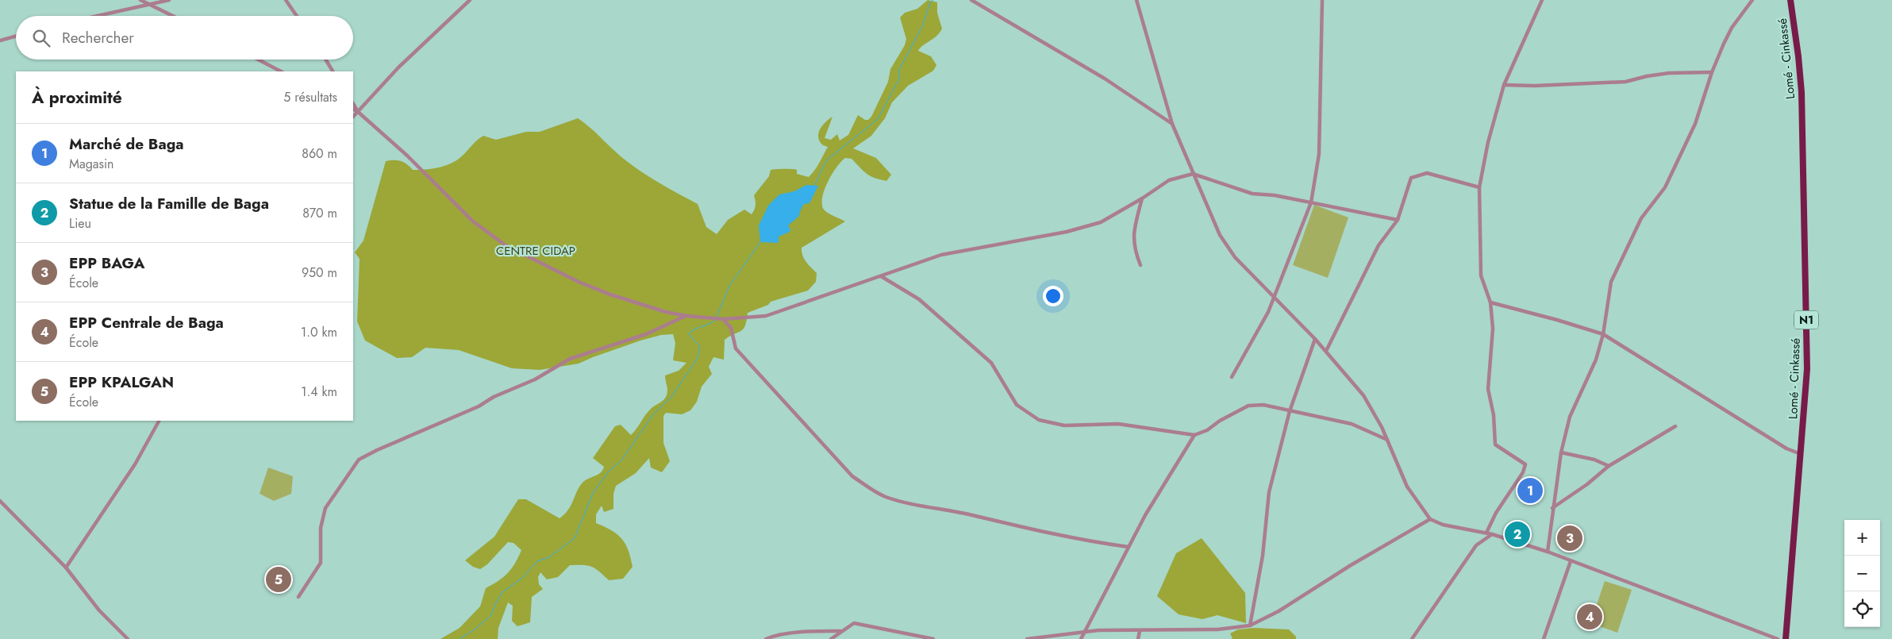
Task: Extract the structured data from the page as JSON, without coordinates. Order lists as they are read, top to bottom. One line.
{"streets":{"highway":["Lomé - Cinkassé","N1"]},"parks":["CENTRE CIDAP"],"page":{"search":"Rechercher","heading":["À proximité","5 résultats"],"list":[{"mark":"1","name":"Marché de Baga","note":"Magasin","value":"860 m"},{"mark":"2","name":"Statue de la Famille de Baga","note":"Lieu","value":"870 m"},{"mark":"3","name":"EPP BAGA","note":"École","value":"950 m"},{"mark":"4","name":"EPP Centrale de Baga","note":"École","value":"1.0 km"},{"mark":"5","name":"EPP KPALGAN","note":"École","value":"1.4 km"}],"pins":["1","2","3","5","4"],"map_buttons":["+","−"]}}
